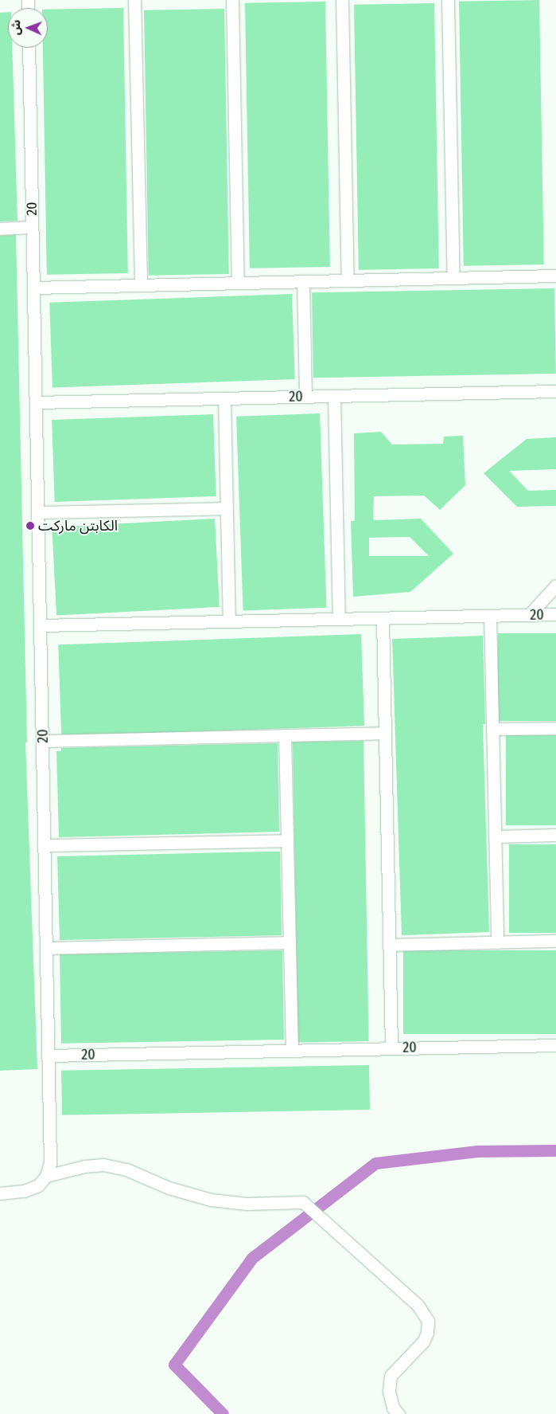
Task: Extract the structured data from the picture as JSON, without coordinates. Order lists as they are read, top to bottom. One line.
{"streets":{"street":["20"]},"places":["الكابتن ماركت"],"north":"left"}
